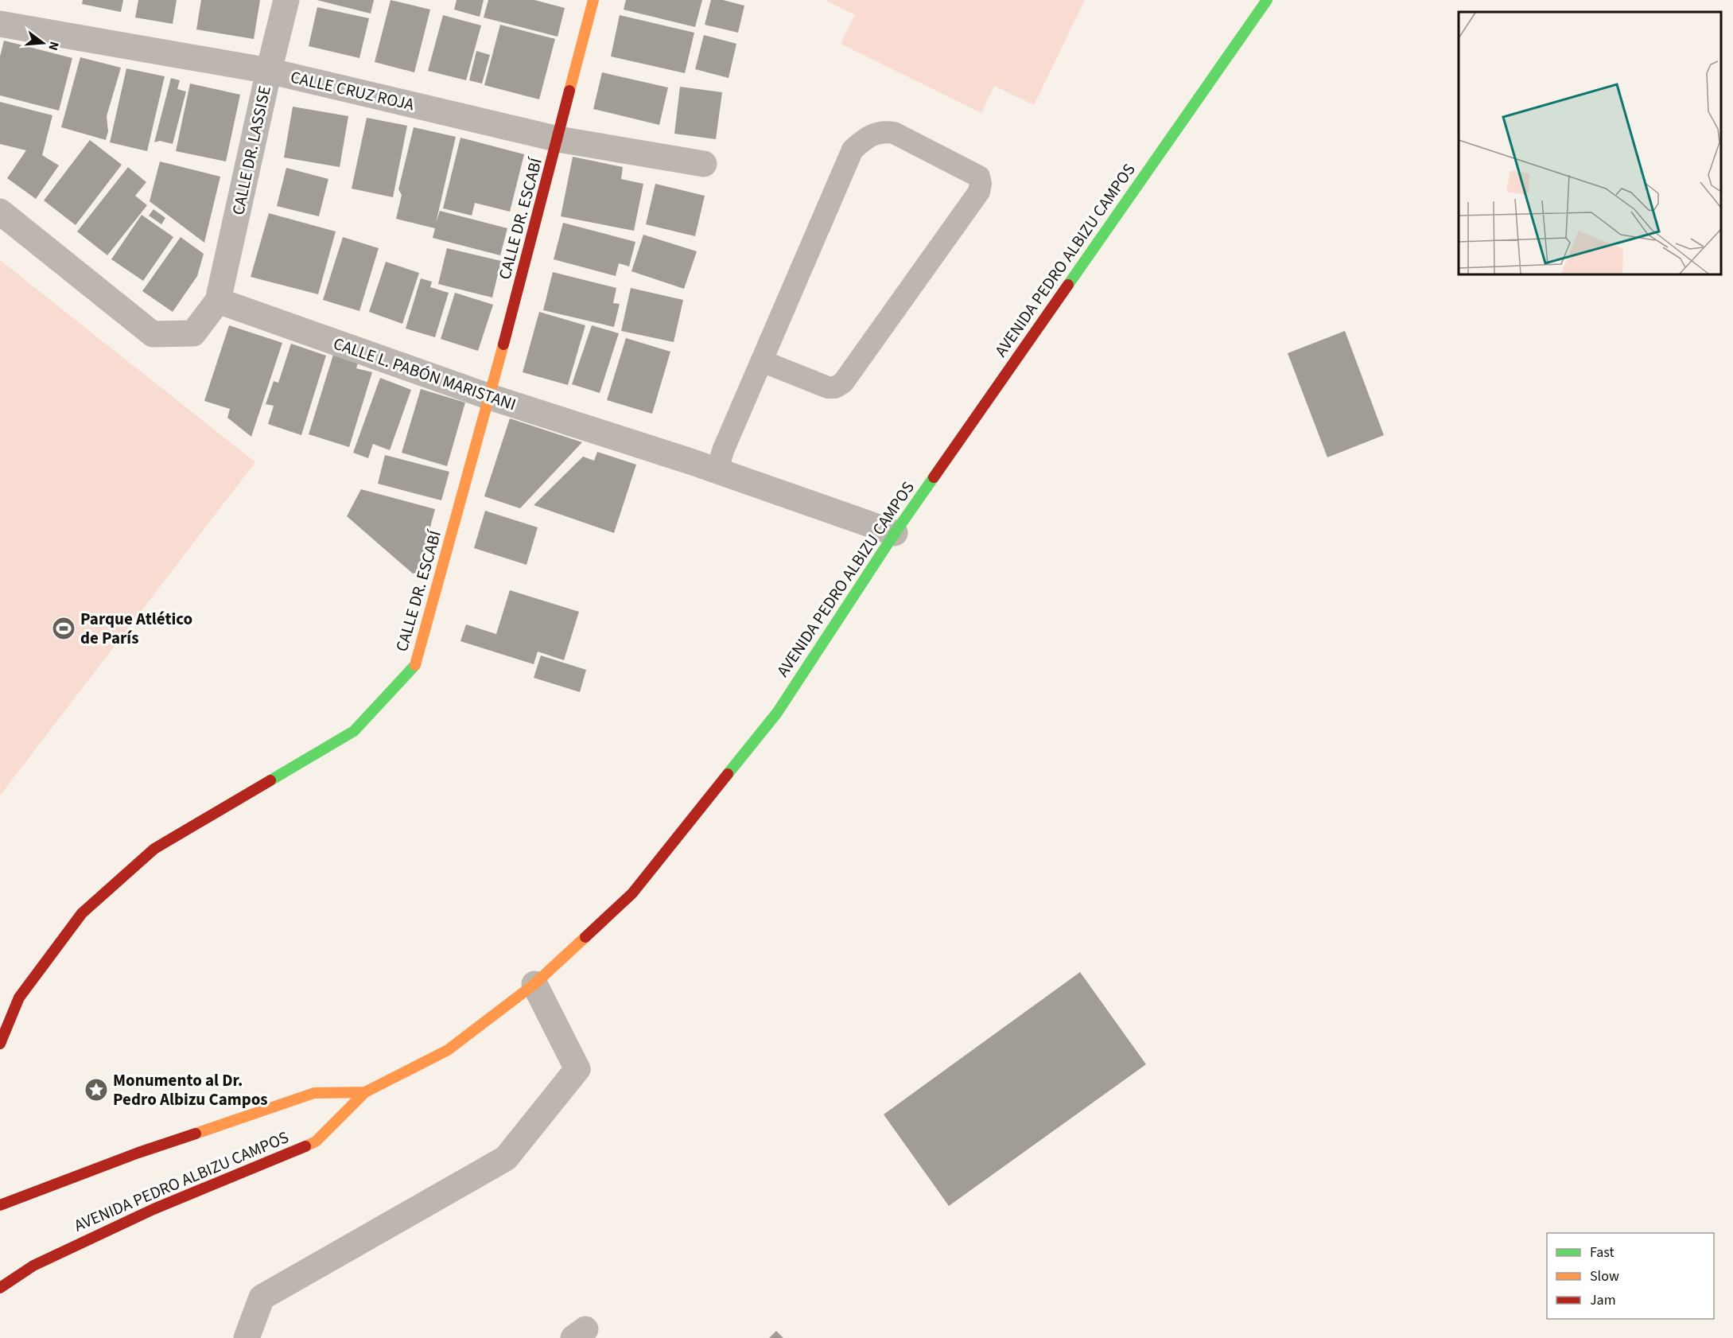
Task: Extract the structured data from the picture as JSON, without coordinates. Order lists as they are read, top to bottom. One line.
{"streets":{"main road":["CALLE DR. ESCABÍ","AVENIDA PEDRO ALBIZU CAMPOS"],"street":["CALLE CRUZ ROJA","CALLE DR. LASSISE","CALLE L. PABÓN MARISTANI"]},"crossings":[["CALLE CRUZ ROJA","CALLE DR. LASSISE"],["CALLE CRUZ ROJA","CALLE DR. ESCABÍ"],["CALLE DR. LASSISE","CALLE L. PABÓN MARISTANI"],["CALLE DR. ESCABÍ","CALLE L. PABÓN MARISTANI"],["AVENIDA PEDRO ALBIZU CAMPOS","CALLE L. PABÓN MARISTANI"]],"places":{"sports":["Parque Atlético de París"],"place":["Monumento al Dr. Pedro Albizu Campos"]},"legend":["Fast","Slow","Jam"],"north":"right"}
